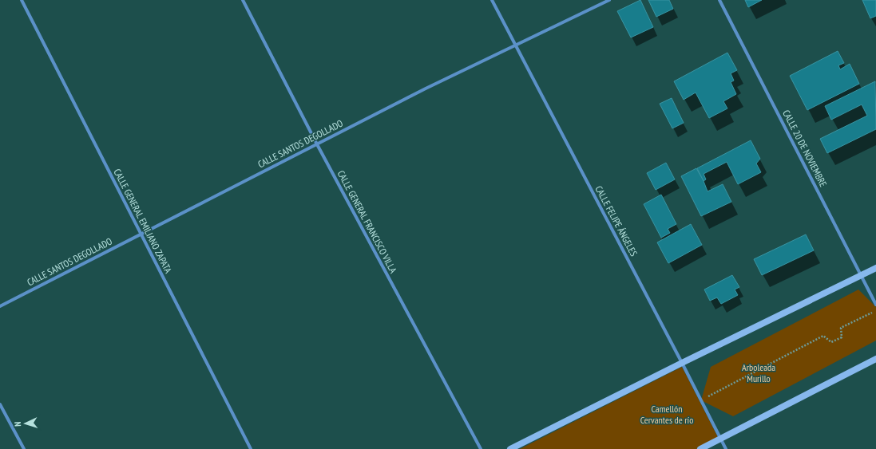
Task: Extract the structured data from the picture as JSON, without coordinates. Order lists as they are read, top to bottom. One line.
{"streets":{"street":["CALLE SANTOS DEGOLLADO","CALLE 20 DE NOVIEMBRE","CALLE GENERAL EMILIANO ZAPATA","CALLE FELIPE ÁNGELES","CALLE GENERAL FRANCISCO VILLA"]},"crossings":[["CALLE SANTOS DEGOLLADO","CALLE GENERAL EMILIANO ZAPATA"],["CALLE SANTOS DEGOLLADO","CALLE FELIPE ÁNGELES"],["CALLE SANTOS DEGOLLADO","CALLE GENERAL FRANCISCO VILLA"]],"parks":["Arboleada Murillo","Camellón Cervantes de río"],"north":"left"}
